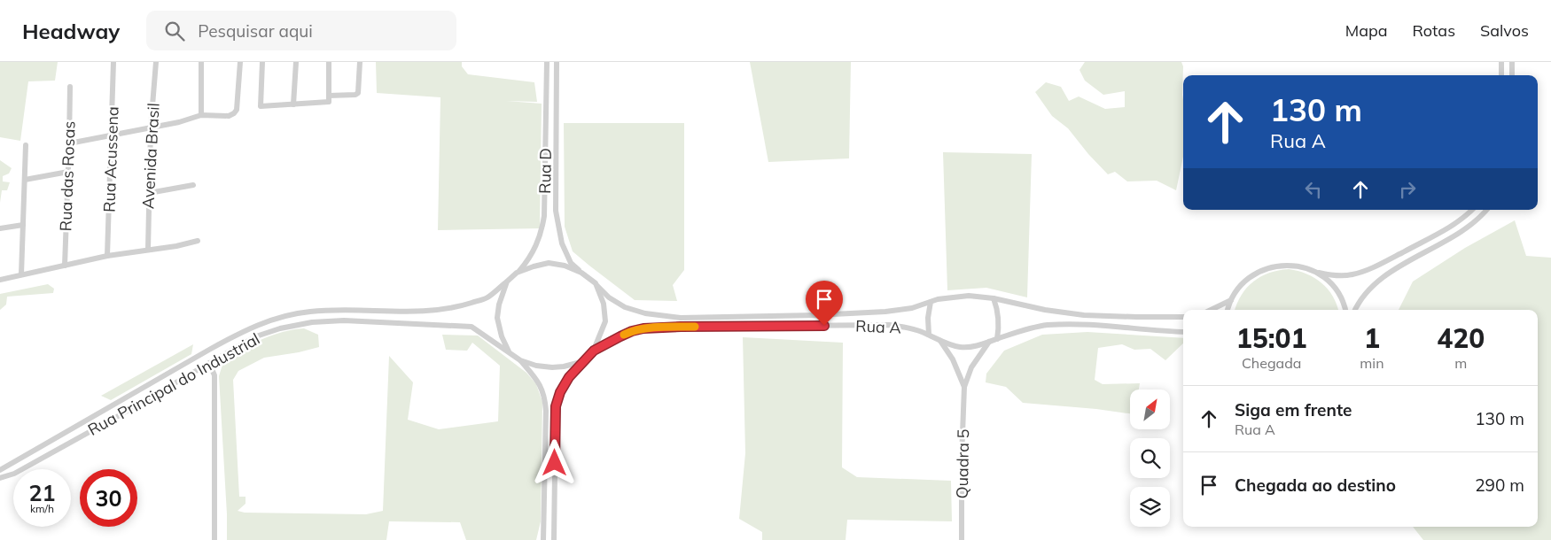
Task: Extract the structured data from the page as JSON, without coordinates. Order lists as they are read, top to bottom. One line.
{"streets":{"street":["Avenida Brasil","Rua Acussena","Rua D","Rua das Rosas","Rua A","Rua Principal do Industrial","Quadra 5"]},"crossings":[["Rua D","Rua A"],["Rua D","Rua Principal do Industrial"],["Rua A","Rua Principal do Industrial"],["Rua A","Quadra 5"]],"north":"top right","page":{"header":"Headway","search":"Pesquisar aqui","nav":["Mapa","Rotas","Salvos"],"turn":["130 m","Rua A"],"eta":["15:01","Chegada","1","min","420","m"],"list":[{"name":"Siga em frente","note":"Rua A","value":"130 m"},{"name":"Chegada ao destino","value":"290 m"}],"speed":"21 km/h","limit":"30"}}
